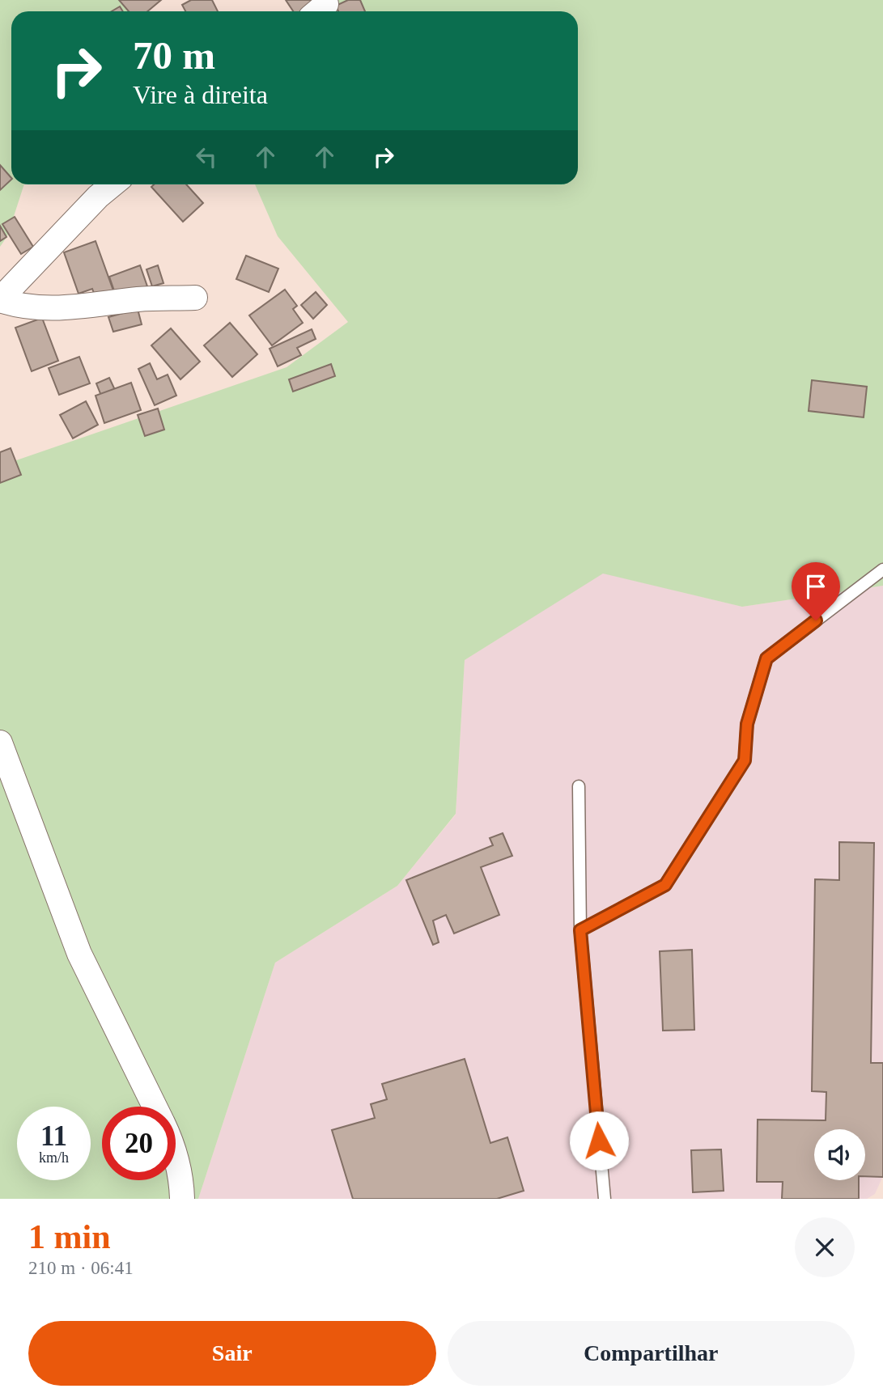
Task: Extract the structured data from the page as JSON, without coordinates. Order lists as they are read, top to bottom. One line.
{"page":{"turn":["70 m","Vire à direita"],"speed":"11 km/h","limit":"20","heading":["1 min","210 m · 06:41"],"buttons":["Sair","Compartilhar"]}}
